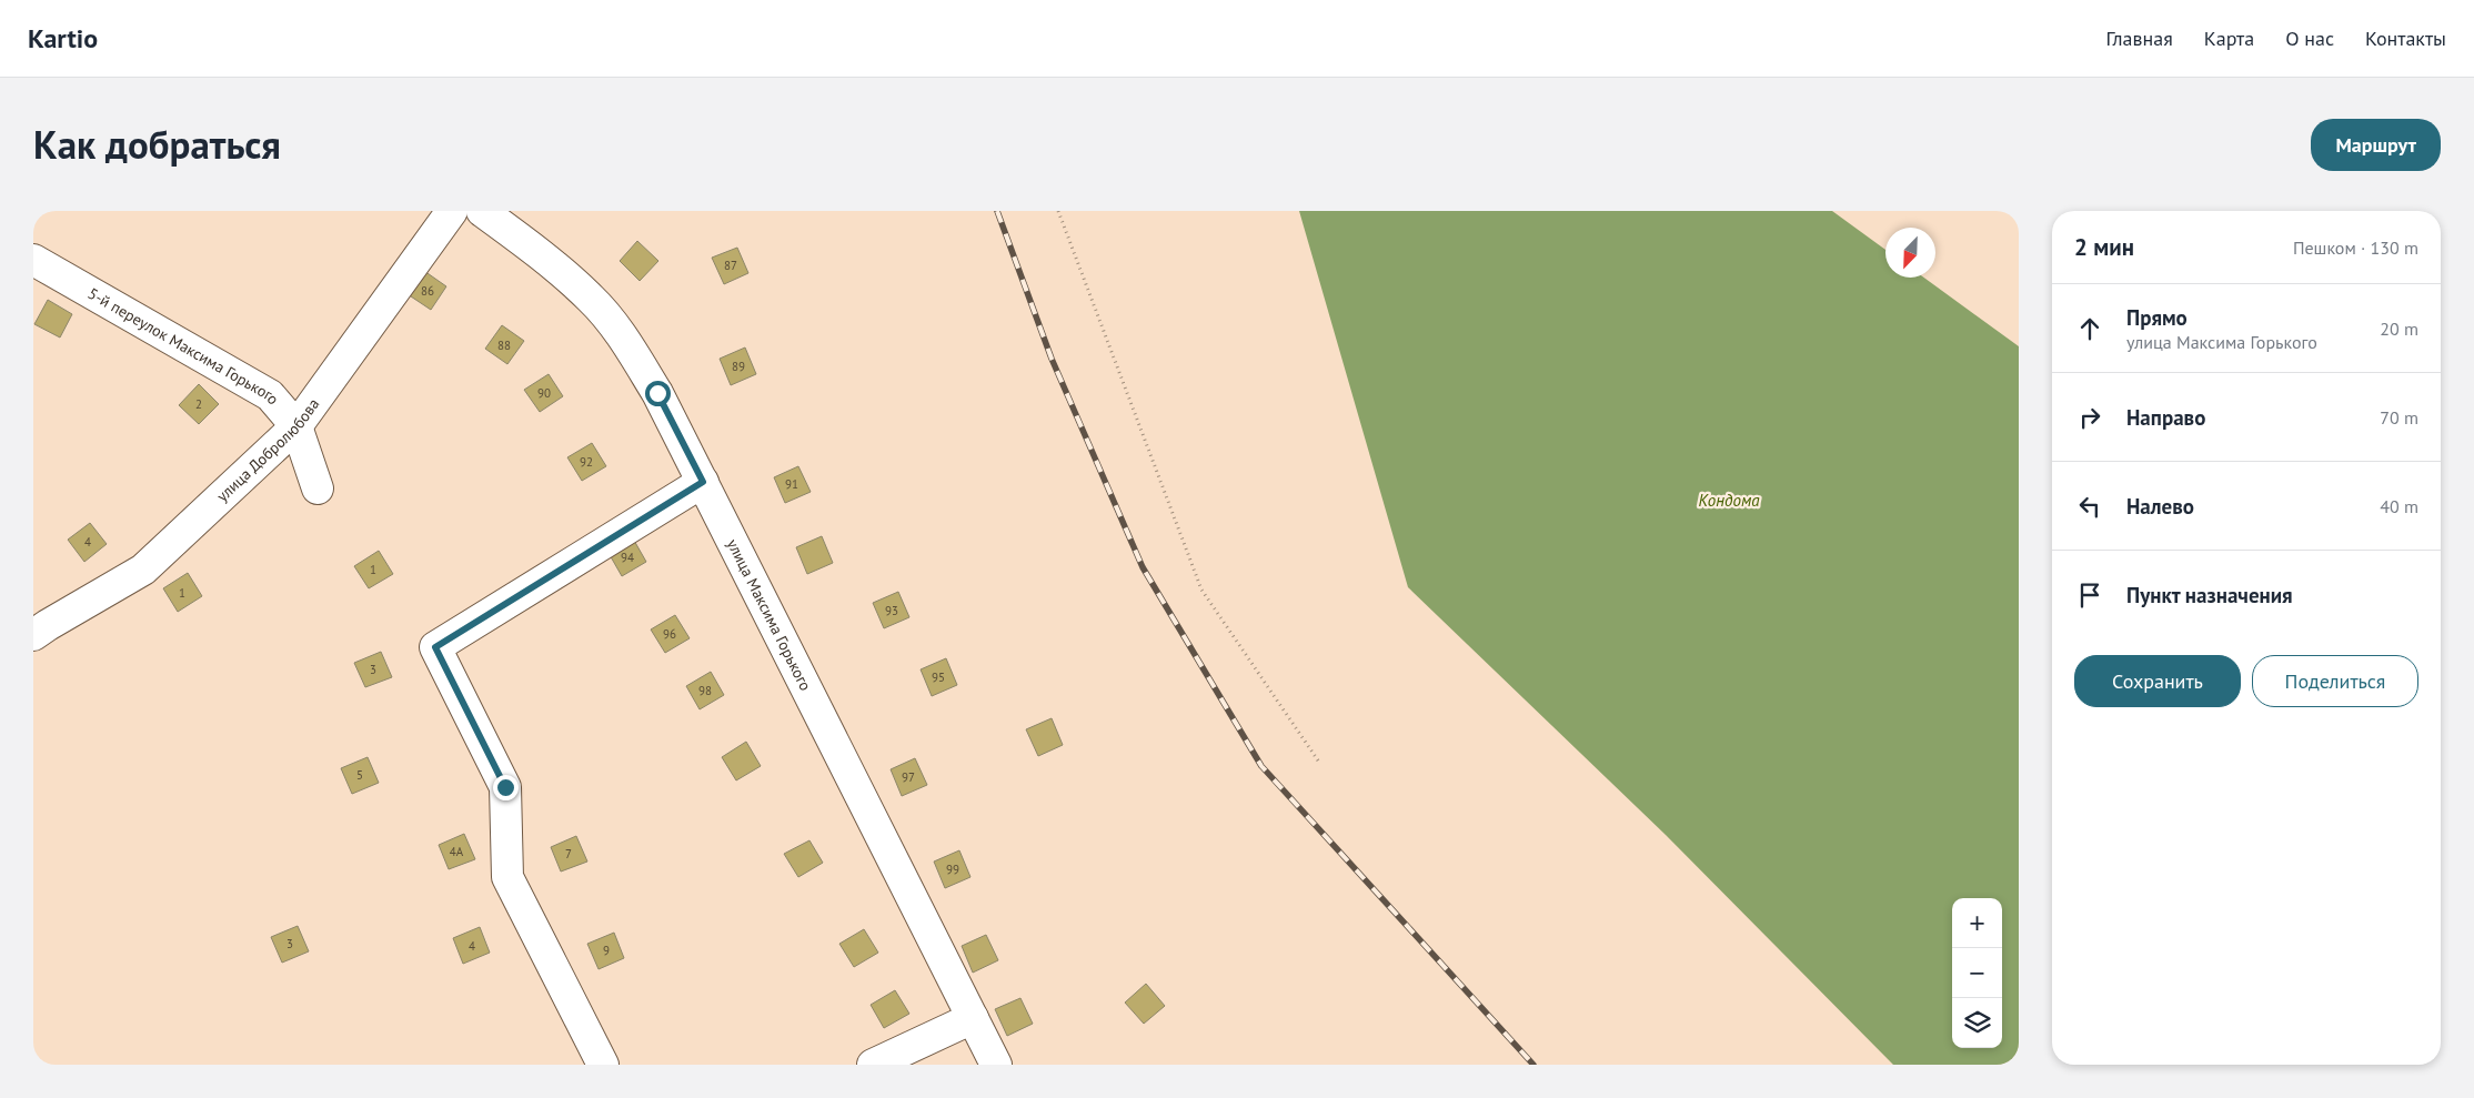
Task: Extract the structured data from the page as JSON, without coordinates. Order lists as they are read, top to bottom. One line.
{"streets":{"street":["5-й переулок Максима Горького","улица Добролюбова","улица Максима Горького"]},"crossings":[["5-й переулок Максима Горького","улица Добролюбова"]],"water":["Кондома"],"house_numbers":["87","86","88","89","90","2","92","91","4","94","1","1","93","96","3","95","98","5","97","4А","7","99","3","4","9"],"north":"bottom left","page":{"header":"Kartio","nav":["Главная","Карта","О нас","Контакты"],"title":"Как добраться","buttons":["Маршрут",["Сохранить","Поделиться"]],"heading":["2 мин","Пешком · 130 m"],"list":[["Прямо","улица Максима Горького","20 m"],["Направо","70 m"],["Налево","40 m"],"Пункт назначения"],"map_buttons":["+","−"]}}
